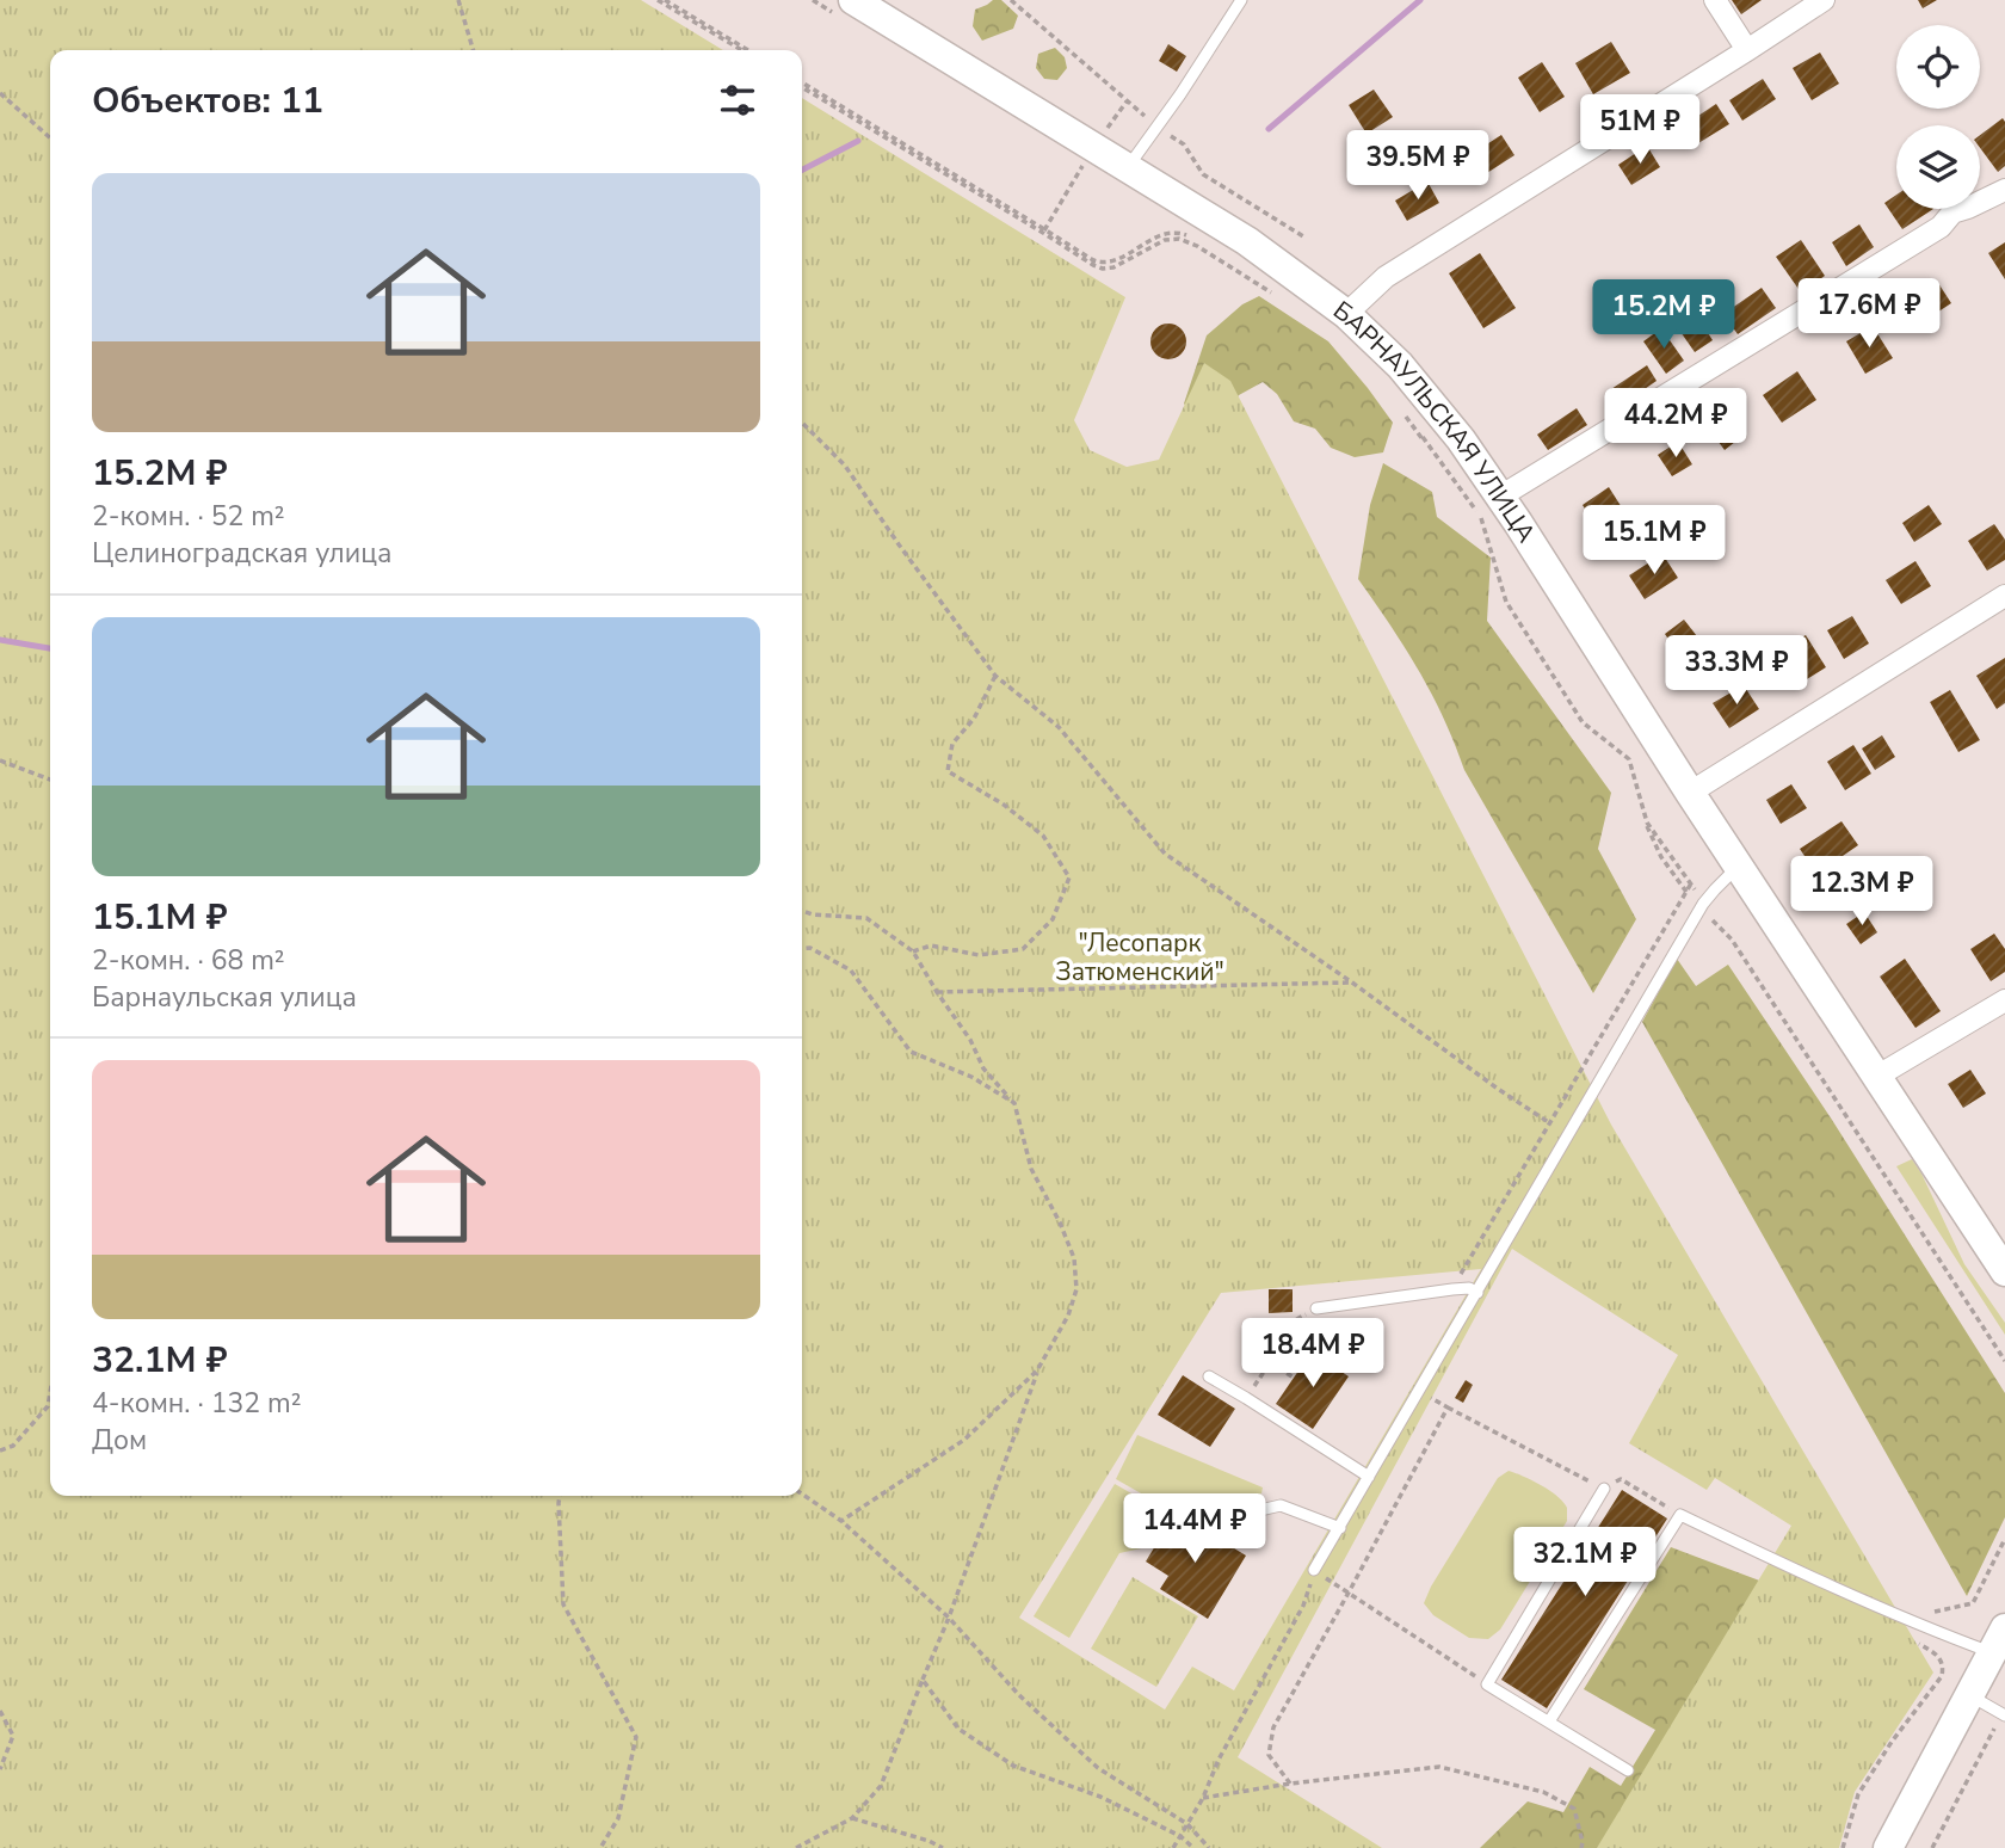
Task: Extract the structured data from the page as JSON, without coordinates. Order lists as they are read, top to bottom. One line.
{"streets":{"street":["БАРНАУЛЬСКАЯ УЛИЦА"]},"parks":["\"Лесопарк Затюменский\""],"page":{"heading":"Объектов: 11","price":["51M ₽","39.5M ₽","17.6M ₽","15.2M ₽","44.2M ₽","15.1M ₽","33.3M ₽","12.3M ₽","18.4M ₽","14.4M ₽","32.1M ₽"],"list":[{"name":"15.2M ₽","note":"2-комн. · 52 m² · Целиноградская улица"},{"name":"15.1M ₽","note":"2-комн. · 68 m² · Барнаульская улица"},{"name":"32.1M ₽","note":"4-комн. · 132 m² · Дом"}]}}
